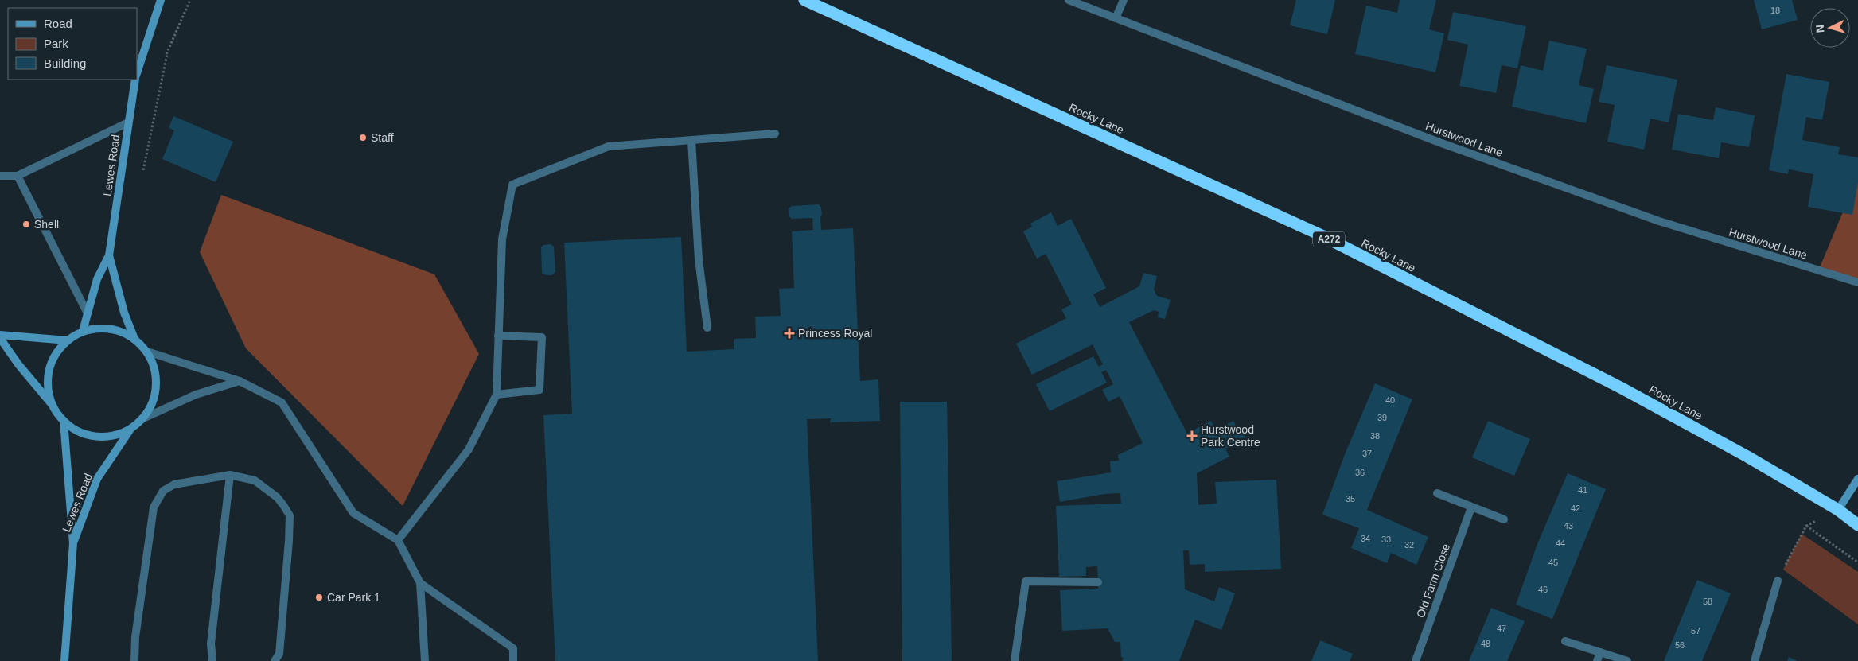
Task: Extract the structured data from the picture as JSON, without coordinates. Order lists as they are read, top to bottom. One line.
{"streets":{"highway":["Rocky Lane","A272"],"main road":["Lewes Road"],"street":["Hurstwood Lane","Old Farm Close"]},"places":{"other":["Staff","Shell","Car Park 1"],"health":["Princess Royal","Hurstwood Park Centre"]},"house_numbers":["18","40","39","38","37","36","41","35","42","43","34","33","44","32","45","46","58","47","57","48","56"],"legend":["Road","Park","Building"],"north":"left"}
